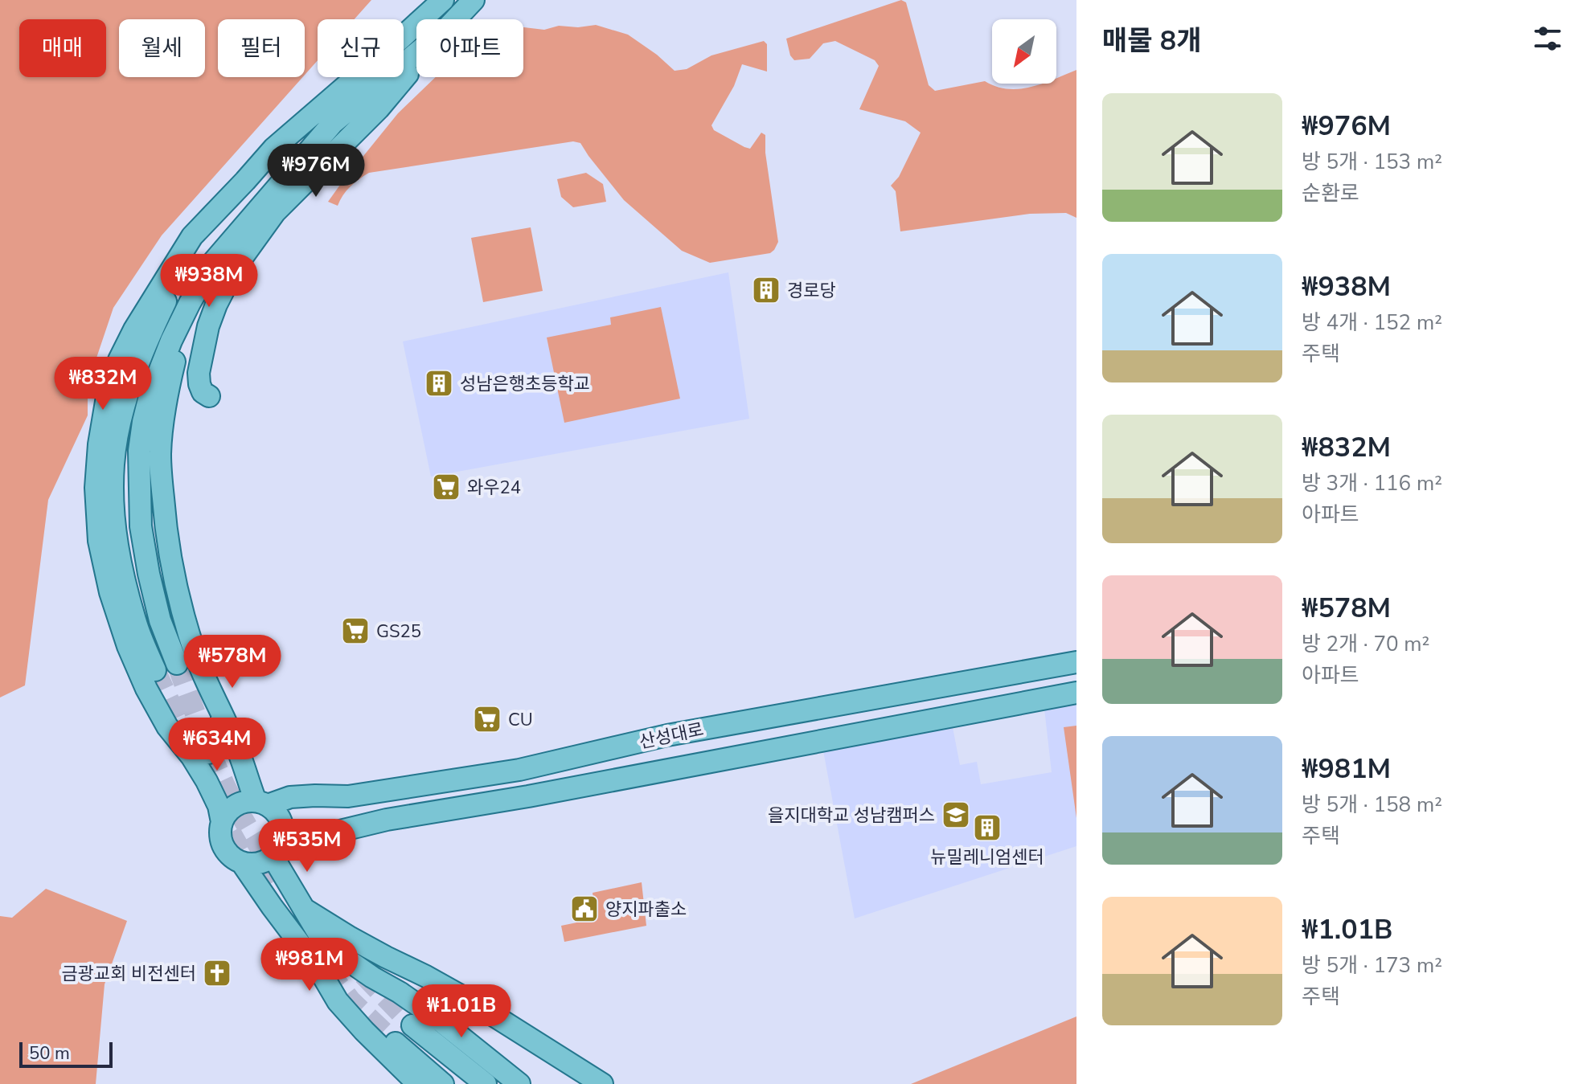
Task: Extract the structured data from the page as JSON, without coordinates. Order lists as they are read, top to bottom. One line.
{"streets":{"main road":["산성대로"]},"places":{"building":["경로당","성남은행초등학교","뉴밀레니엄센터"],"supermarket":["와우24","GS25","CU"],"school or university":["을지대학교 성남캠퍼스"],"public building":["양지파출소"],"church":["금광교회 비전센터"]},"scale_bar":"50 m","north":"bottom left","page":{"heading":"매물 8개","chip":["매매","월세","필터","신규","아파트"],"list":[{"name":"₩976M","note":"방 5개 · 153 m² · 순환로"},{"name":"₩938M","note":"방 4개 · 152 m² · 주택"},{"name":"₩832M","note":"방 3개 · 116 m² · 아파트"},{"name":"₩578M","note":"방 2개 · 70 m² · 아파트"},{"name":"₩981M","note":"방 5개 · 158 m² · 주택"},{"name":"₩1.01B","note":"방 5개 · 173 m² · 주택"}],"price":["₩976M","₩938M","₩832M","₩578M","₩634M","₩535M","₩981M","₩1.01B"],"scale":"50 m"}}
